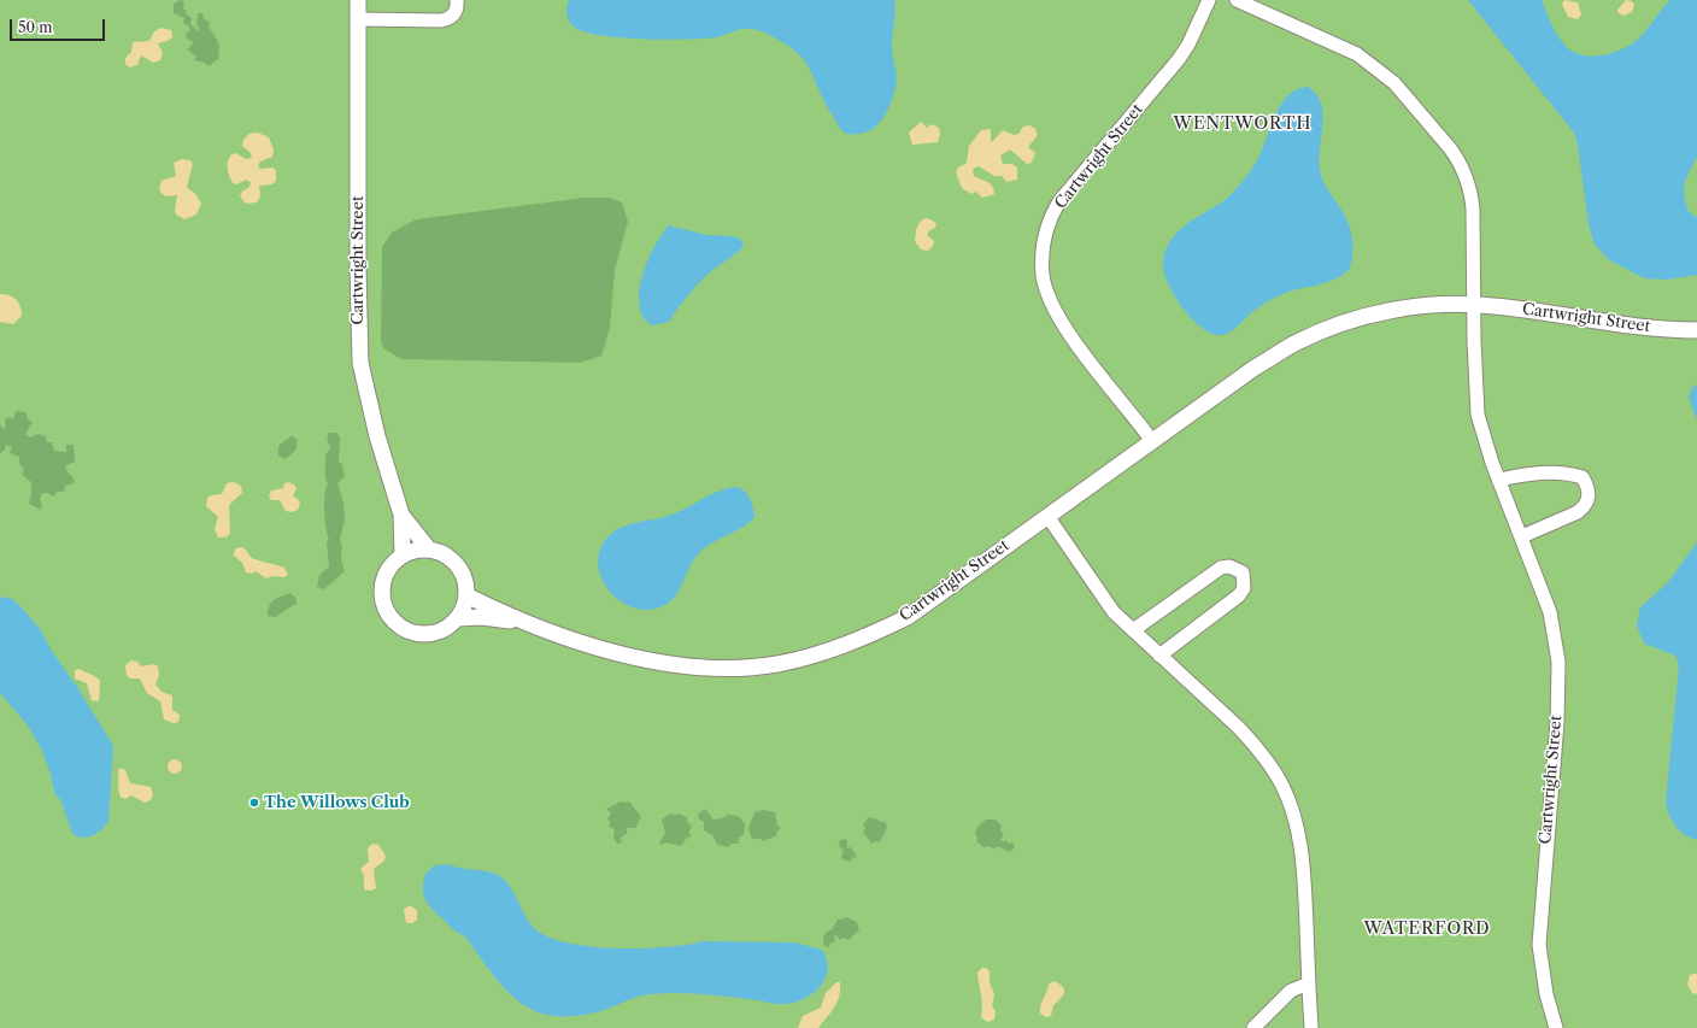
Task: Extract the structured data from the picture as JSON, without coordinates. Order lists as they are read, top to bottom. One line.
{"streets":{"street":["Cartwright Street"]},"districts":["WENTWORTH","WATERFORD"],"places":["The Willows Club"],"scale_bar":"50 m"}
